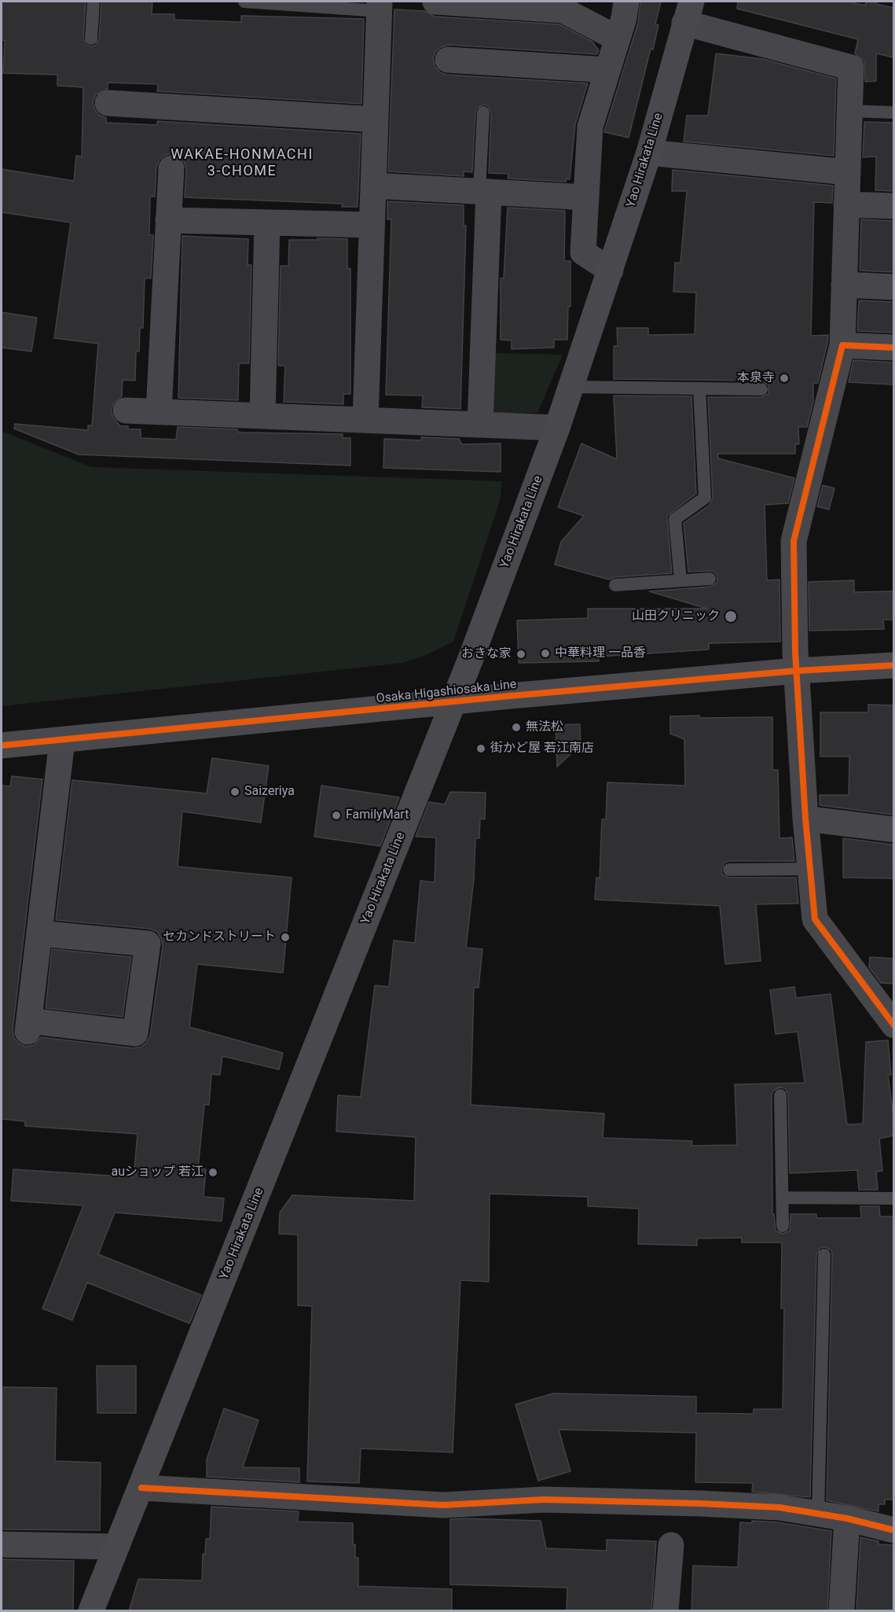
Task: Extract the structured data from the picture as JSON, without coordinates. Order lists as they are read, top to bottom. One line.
{"streets":{"main road":["Yao Hirakata Line","Osaka Higashiosaka Line"]},"crossings":[["Yao Hirakata Line","Osaka Higashiosaka Line"]],"districts":["WAKAE-HONMACHI 3-CHOME"],"places":["本泉寺","山田クリニック","中華料理 一品香","おきな家","無法松","街かど屋 若江南店","Saizeriya","FamilyMart","セカンドストリート","auショップ 若江"]}
